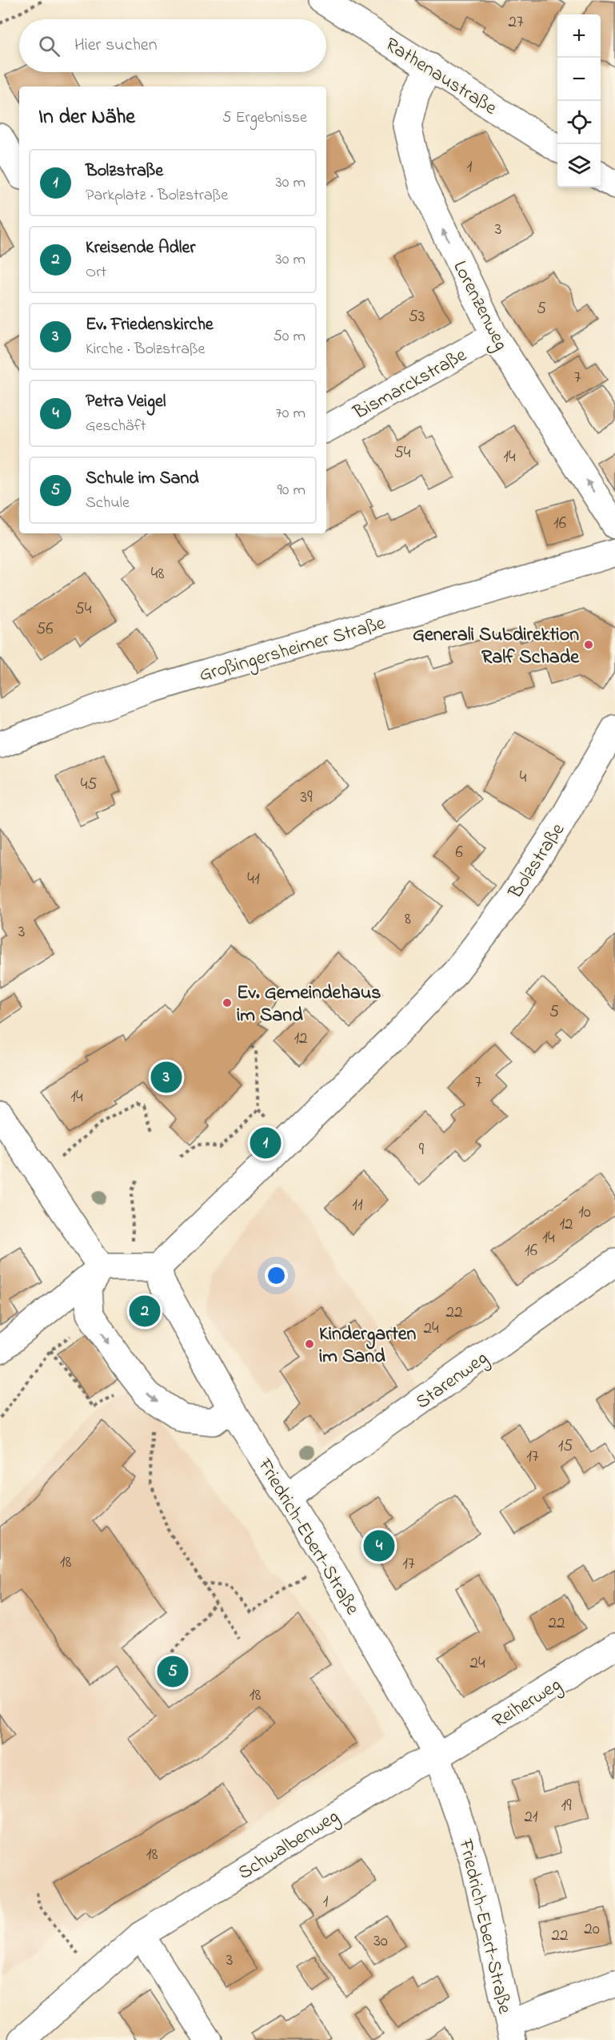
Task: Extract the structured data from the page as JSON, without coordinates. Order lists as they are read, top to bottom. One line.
{"streets":{"street":["Rathenaustraße","Lorenzenweg","Bismarckstraße","Großingersheimer Straße","Bolzstraße","Starenweg","Friedrich-Ebert-Straße","Reiherweg","Schwalbenweg"]},"crossings":[["Rathenaustraße","Lorenzenweg"],["Lorenzenweg","Bismarckstraße"],["Bolzstraße","Friedrich-Ebert-Straße"],["Starenweg","Friedrich-Ebert-Straße"],["Friedrich-Ebert-Straße","Reiherweg"],["Friedrich-Ebert-Straße","Schwalbenweg"],["Reiherweg","Schwalbenweg"]],"one_way":["Lorenzenweg"],"places":["Generali Subdirektion Ralf Schade","Ev. Gemeindehaus im Sand","Kindergarten im Sand"],"house_numbers":["27","1","3","5","53","7","54","14","16","48","54","56","4","45","39","6","41","8","3","5","12","7","14","9","11","10","12","14","16","22","24","15","17","18","17","22","24","18","19","21","18","1","20","22","30","3"],"page":{"map_buttons":["+","−"],"search":"Hier suchen","heading":["In der Nähe","5 Ergebnisse"],"list":[{"mark":"1","name":"Bolzstraße","note":"Parkplatz · Bolzstraße","value":"30 m"},{"mark":"2","name":"Kreisende Adler","note":"Ort","value":"30 m"},{"mark":"3","name":"Ev. Friedenskirche","note":"Kirche · Bolzstraße","value":"50 m"},{"mark":"4","name":"Petra Veigel","note":"Geschäft","value":"70 m"},{"mark":"5","name":"Schule im Sand","note":"Schule","value":"90 m"}],"pins":["3","1","2","4","5"]}}
